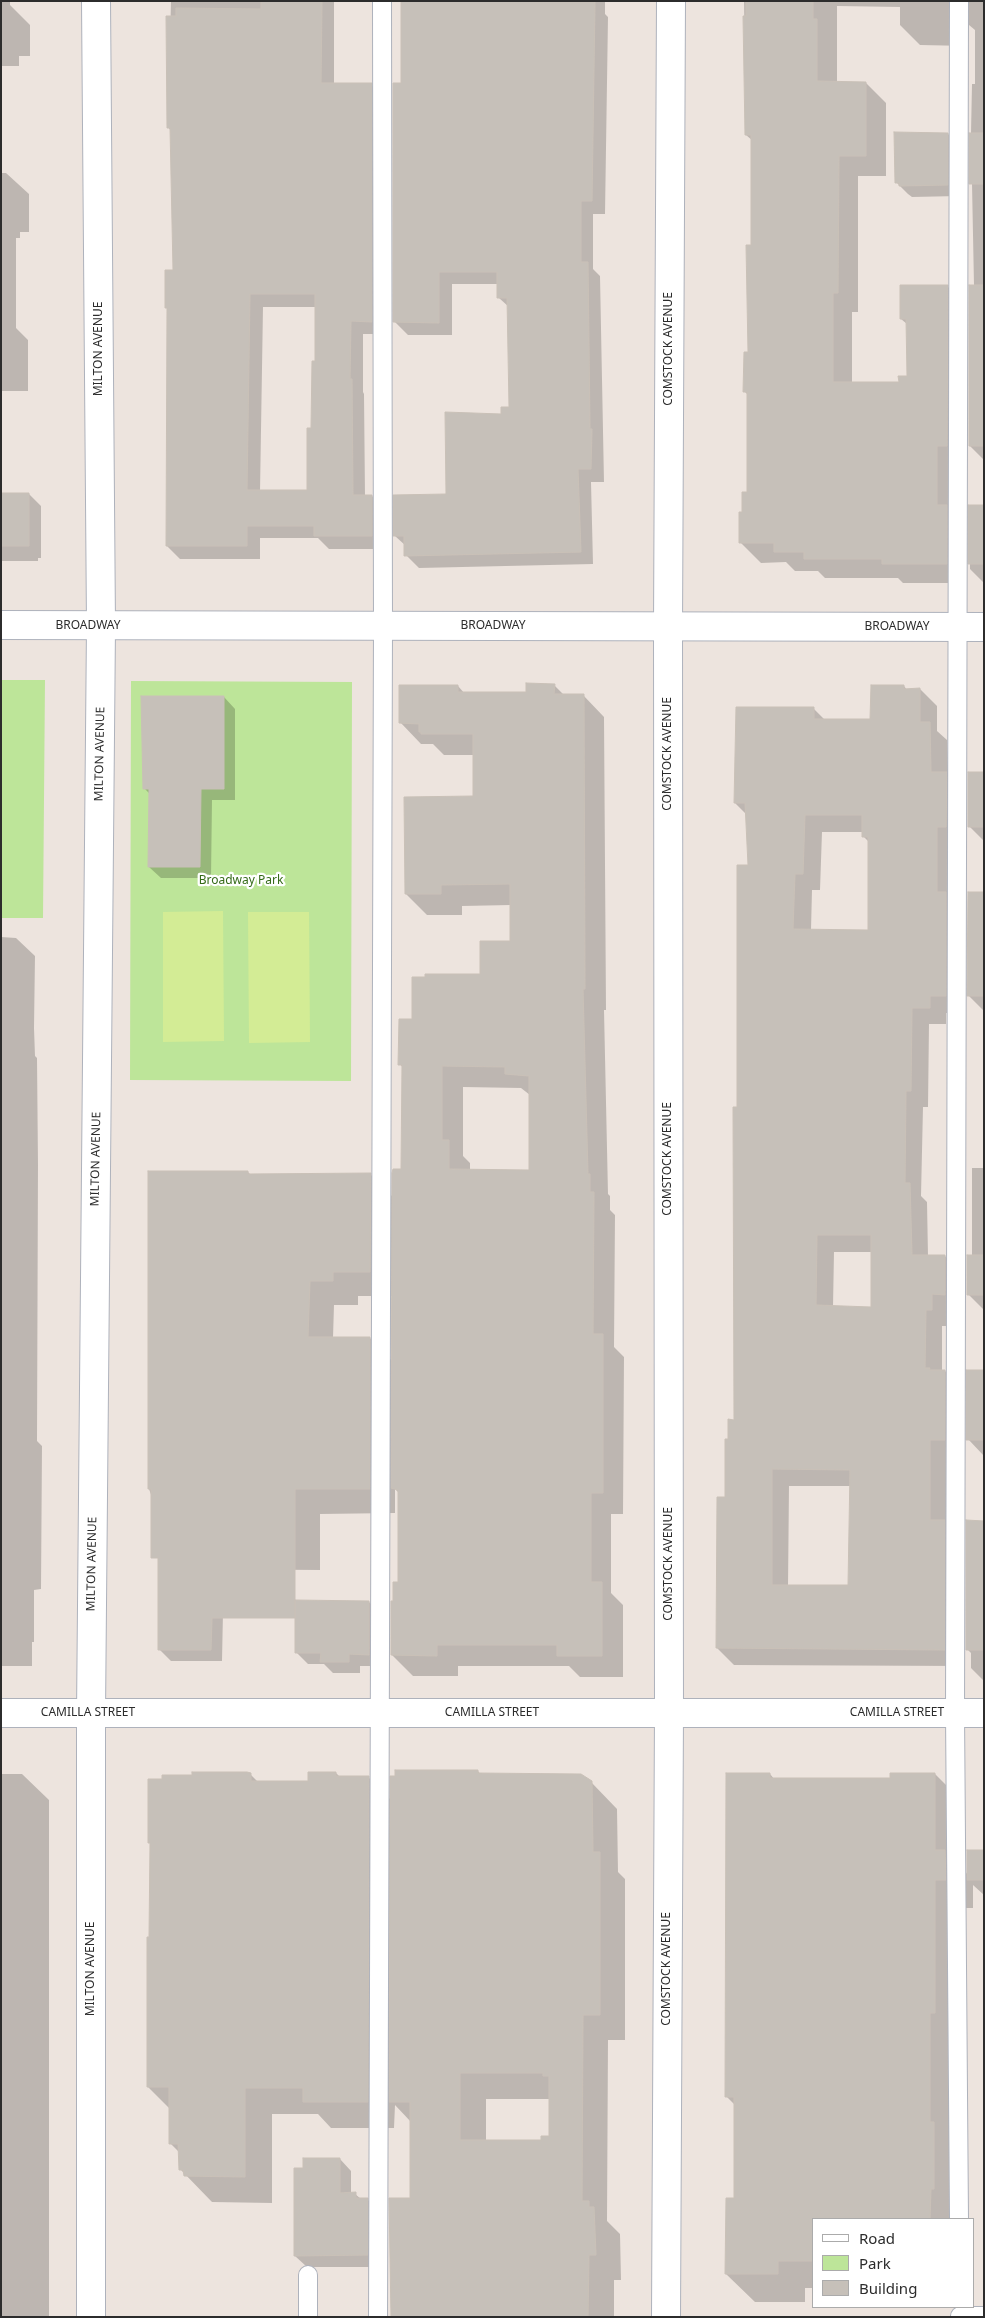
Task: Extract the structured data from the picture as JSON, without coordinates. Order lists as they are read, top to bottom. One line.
{"streets":{"street":["MILTON AVENUE","COMSTOCK AVENUE","BROADWAY","CAMILLA STREET"]},"crossings":[["MILTON AVENUE","BROADWAY"],["MILTON AVENUE","CAMILLA STREET"],["COMSTOCK AVENUE","BROADWAY"],["COMSTOCK AVENUE","CAMILLA STREET"]],"parks":["Broadway Park"],"legend":["Road","Park","Building"]}
